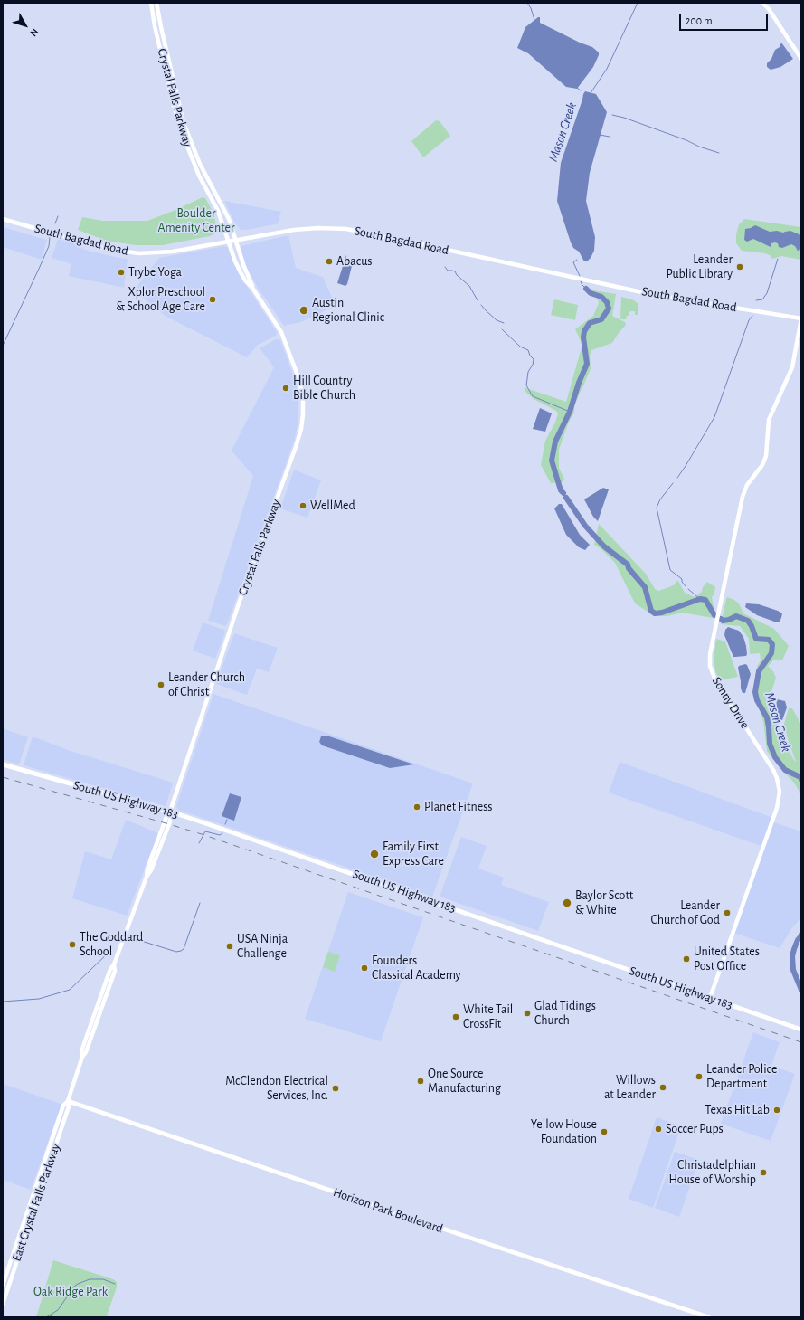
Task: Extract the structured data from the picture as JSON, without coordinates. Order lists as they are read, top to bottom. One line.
{"streets":{"main road":["Crystal Falls Parkway","South Bagdad Road","Sonny Drive","South US Highway 183","East Crystal Falls Parkway","Horizon Park Boulevard"]},"crossings":[["Crystal Falls Parkway","South Bagdad Road"],["Crystal Falls Parkway","South US Highway 183"],["Crystal Falls Parkway","East Crystal Falls Parkway"],["South Bagdad Road","Sonny Drive"],["Sonny Drive","South US Highway 183"],["South US Highway 183","East Crystal Falls Parkway"],["East Crystal Falls Parkway","Horizon Park Boulevard"]],"water":["Mason Creek"],"parks":["Boulder Amenity Center","Oak Ridge Park"],"places":["Abacus","Leander Public Library","Trybe Yoga","Xplor Preschool & School Age Care","Austin Regional Clinic","Hill Country Bible Church","WellMed","Leander Church of Christ","Planet Fitness","Family First Express Care","Baylor Scott & White","Leander Church of God","The Goddard School","USA Ninja Challenge","United States Post Office","Founders Classical Academy","Glad Tidings Church","White Tail CrossFit","Leander Police Department","One Source Manufacturing","Willows at Leander","McClendon Electrical Services, Inc.","Texas Hit Lab","Soccer Pups","Yellow House Foundation","Christadelphian House of Worship"],"scale_bar":"200 m","north":"bottom right"}
